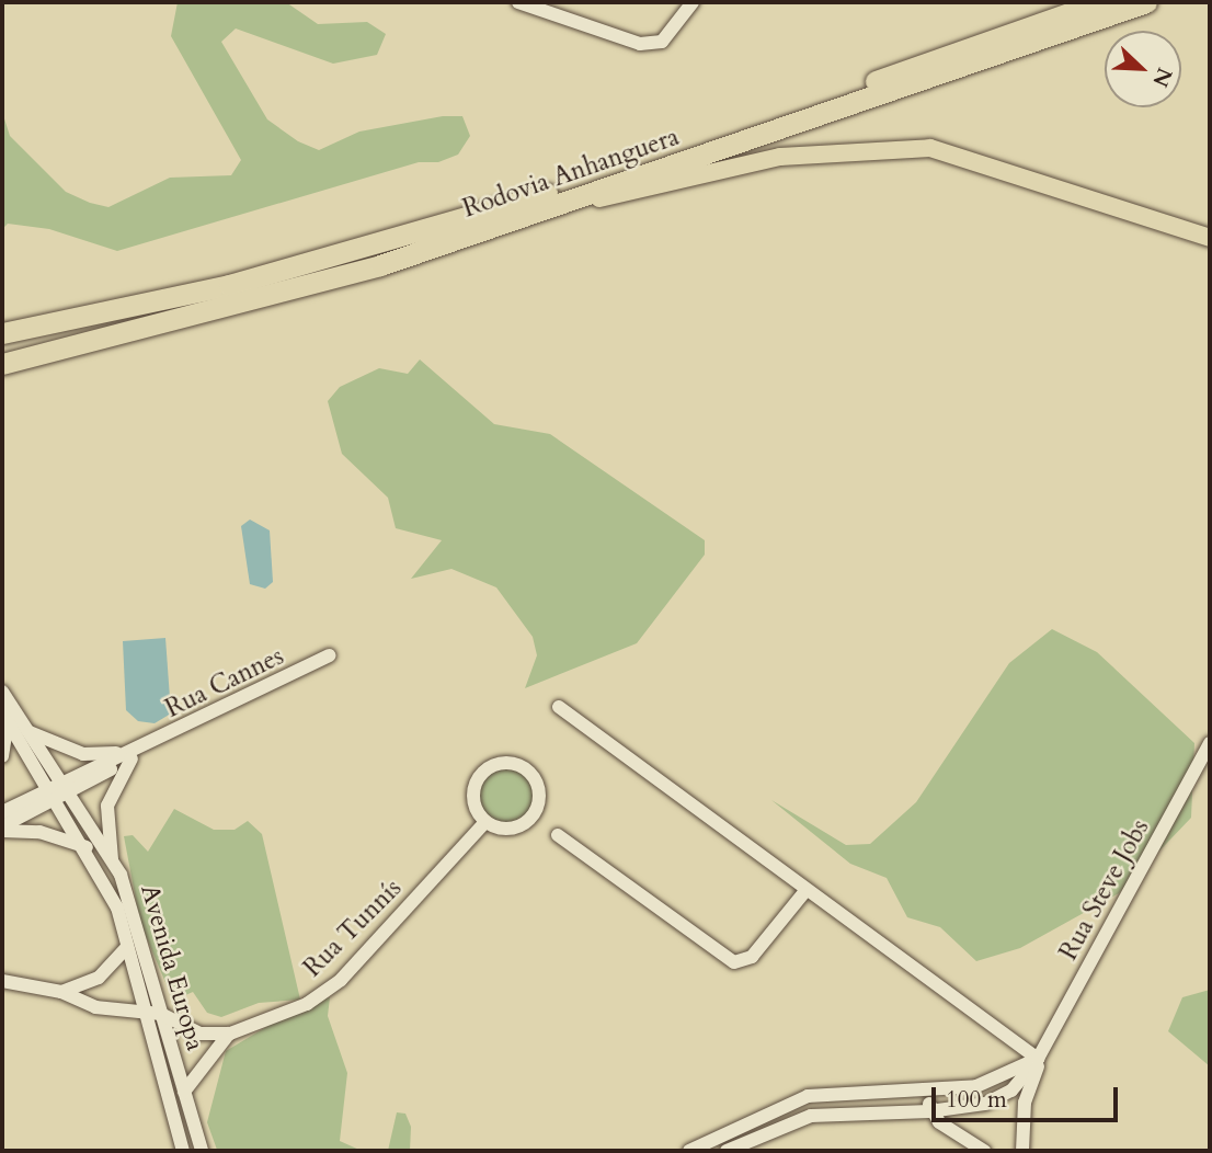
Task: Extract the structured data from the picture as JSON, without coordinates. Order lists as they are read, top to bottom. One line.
{"streets":{"highway":["Rodovia Anhanguera"],"street":["Rua Cannes","Rua Steve Jobs","Rua Tunnís","Avenida Europa"]},"crossings":[["Rua Cannes","Avenida Europa"]],"scale_bar":"100 m","north":"bottom right"}
